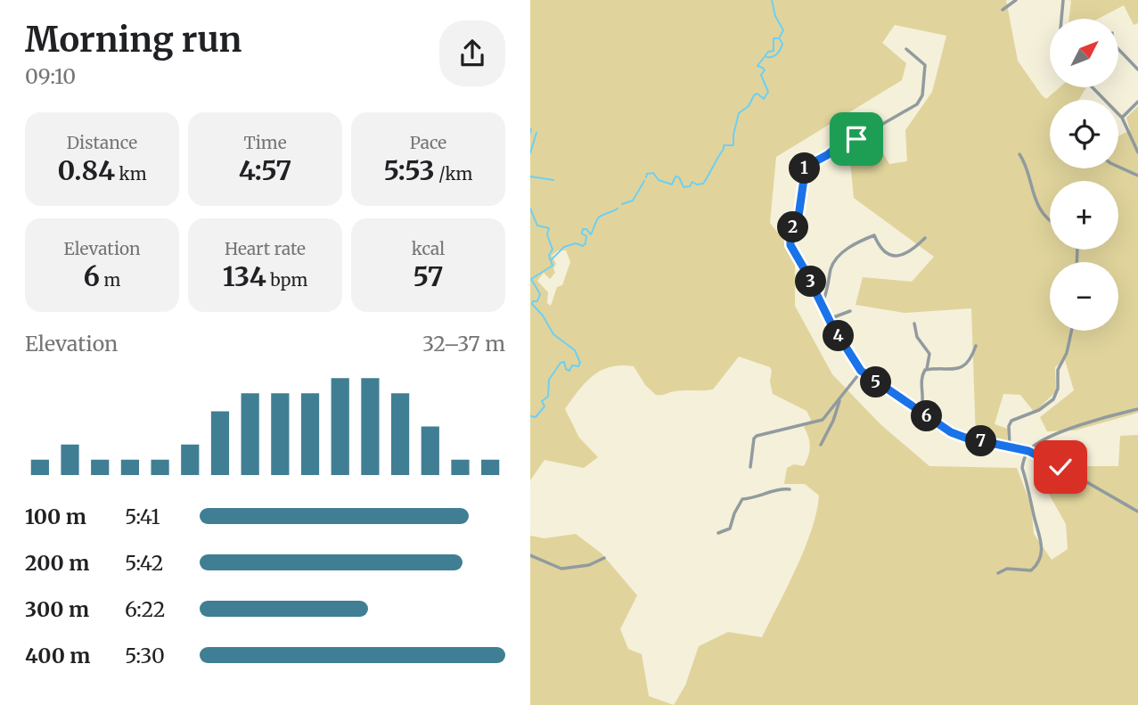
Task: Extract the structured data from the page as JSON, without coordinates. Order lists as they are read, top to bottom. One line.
{"north":"top right","page":{"heading":["Morning run","09:10"],"map_buttons":["+","−"],"stats":[["Distance","0.84 km"],["Time","4:57"],["Pace","5:53 /km"],["Elevation","6 m"],["Heart rate","134 bpm"],["kcal","57"]],"pins":["1","2","3","4","5","6","7"],"chart":["Elevation","32–37 m"],"list":[{"name":"100 m","note":"5:41"},{"name":"200 m","note":"5:42"},{"name":"300 m","note":"6:22"},{"name":"400 m","note":"5:30"}]}}
